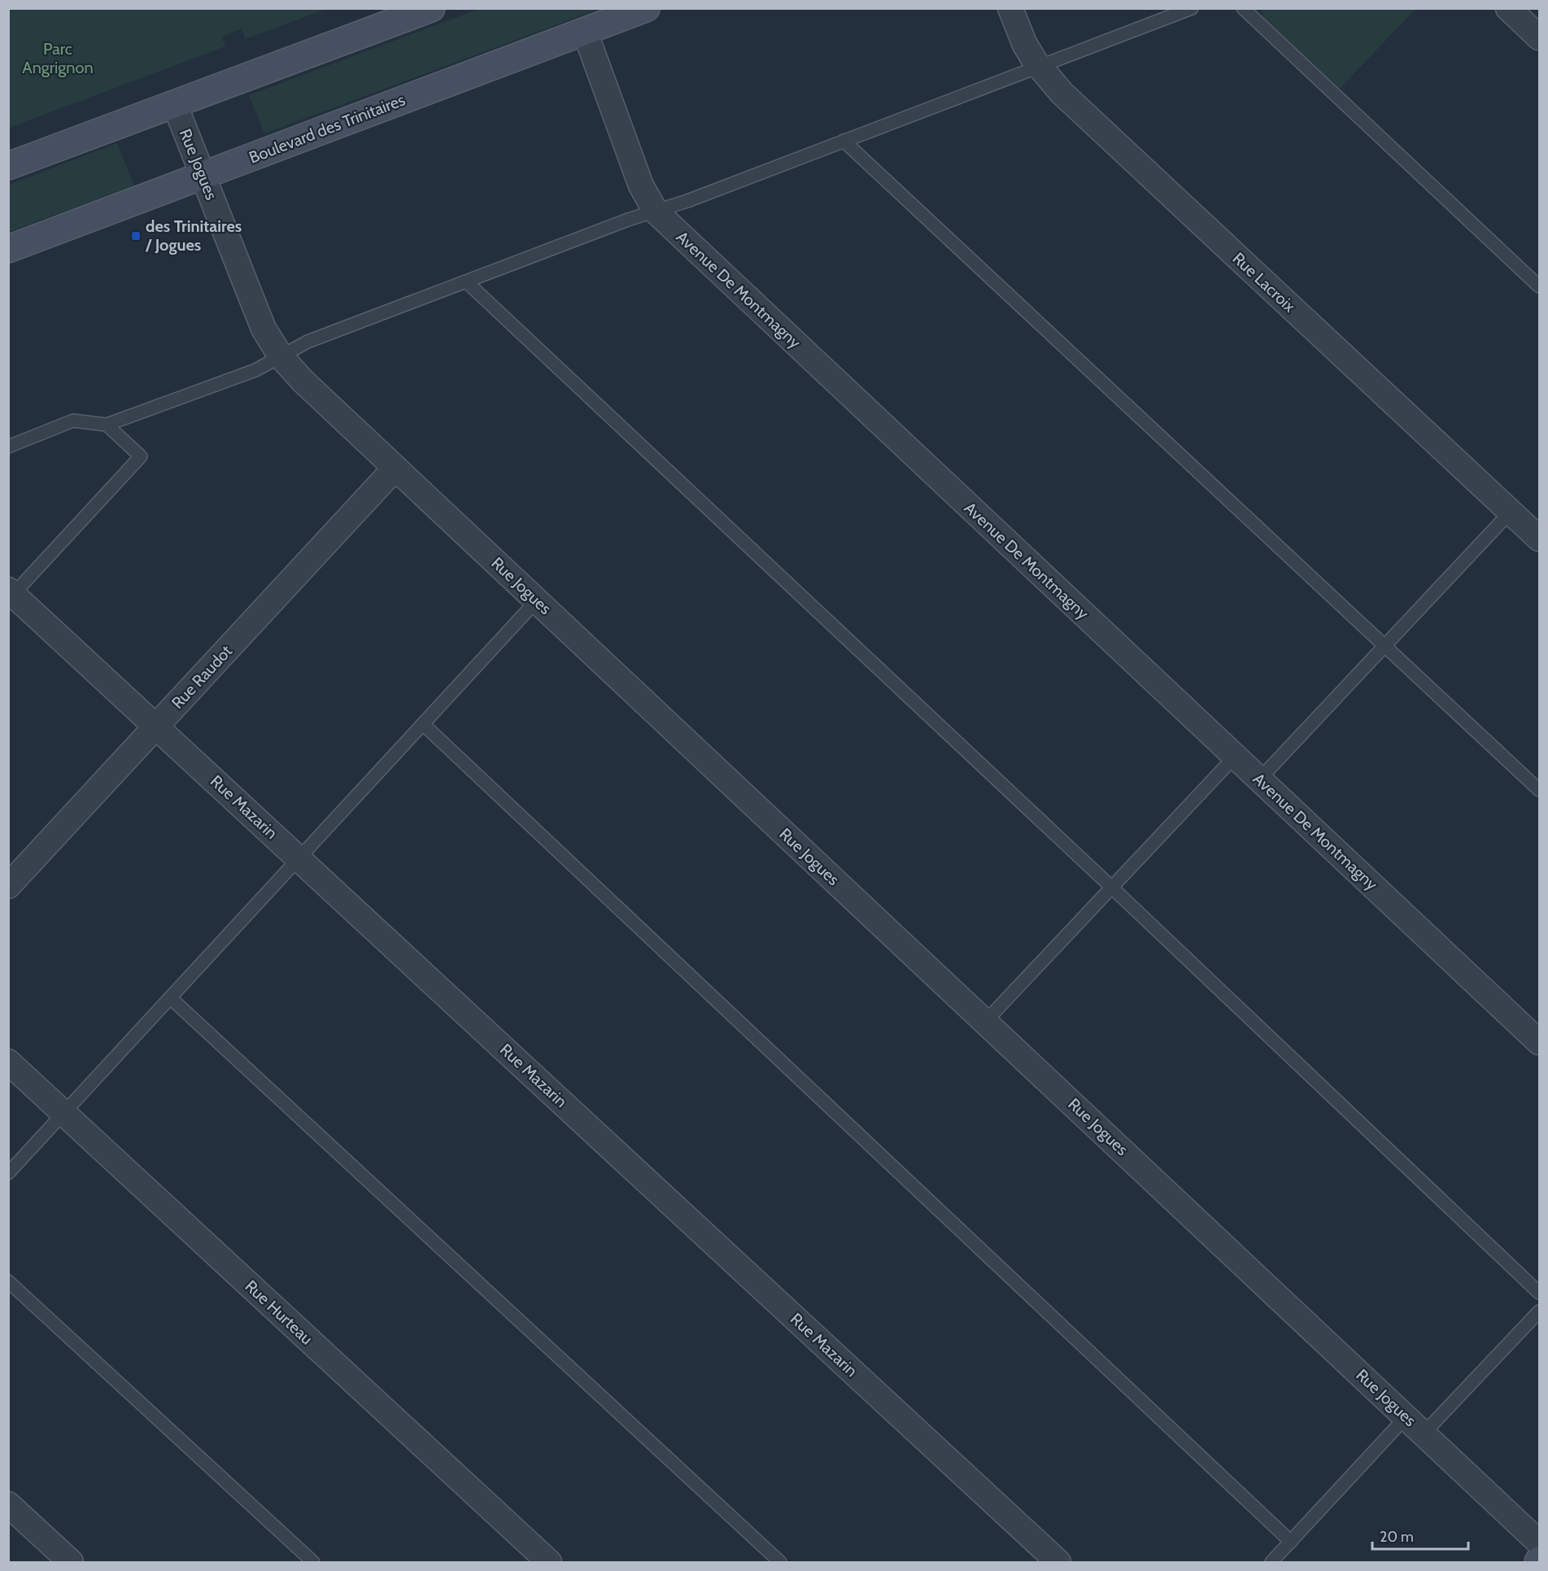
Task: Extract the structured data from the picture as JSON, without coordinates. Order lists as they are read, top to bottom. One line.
{"streets":{"main road":["Boulevard des Trinitaires"],"street":["Rue Jogues","Rue Lacroix","Avenue De Montmagny","Rue Raudot","Rue Mazarin","Rue Hurteau"]},"crossings":[["Boulevard des Trinitaires","Rue Jogues"],["Boulevard des Trinitaires","Avenue De Montmagny"],["Rue Jogues","Rue Raudot"],["Rue Raudot","Rue Mazarin"]],"parks":["Parc Angrignon"],"places":{"transit":["des Trinitaires / Jogues"]},"scale_bar":"20 m"}
